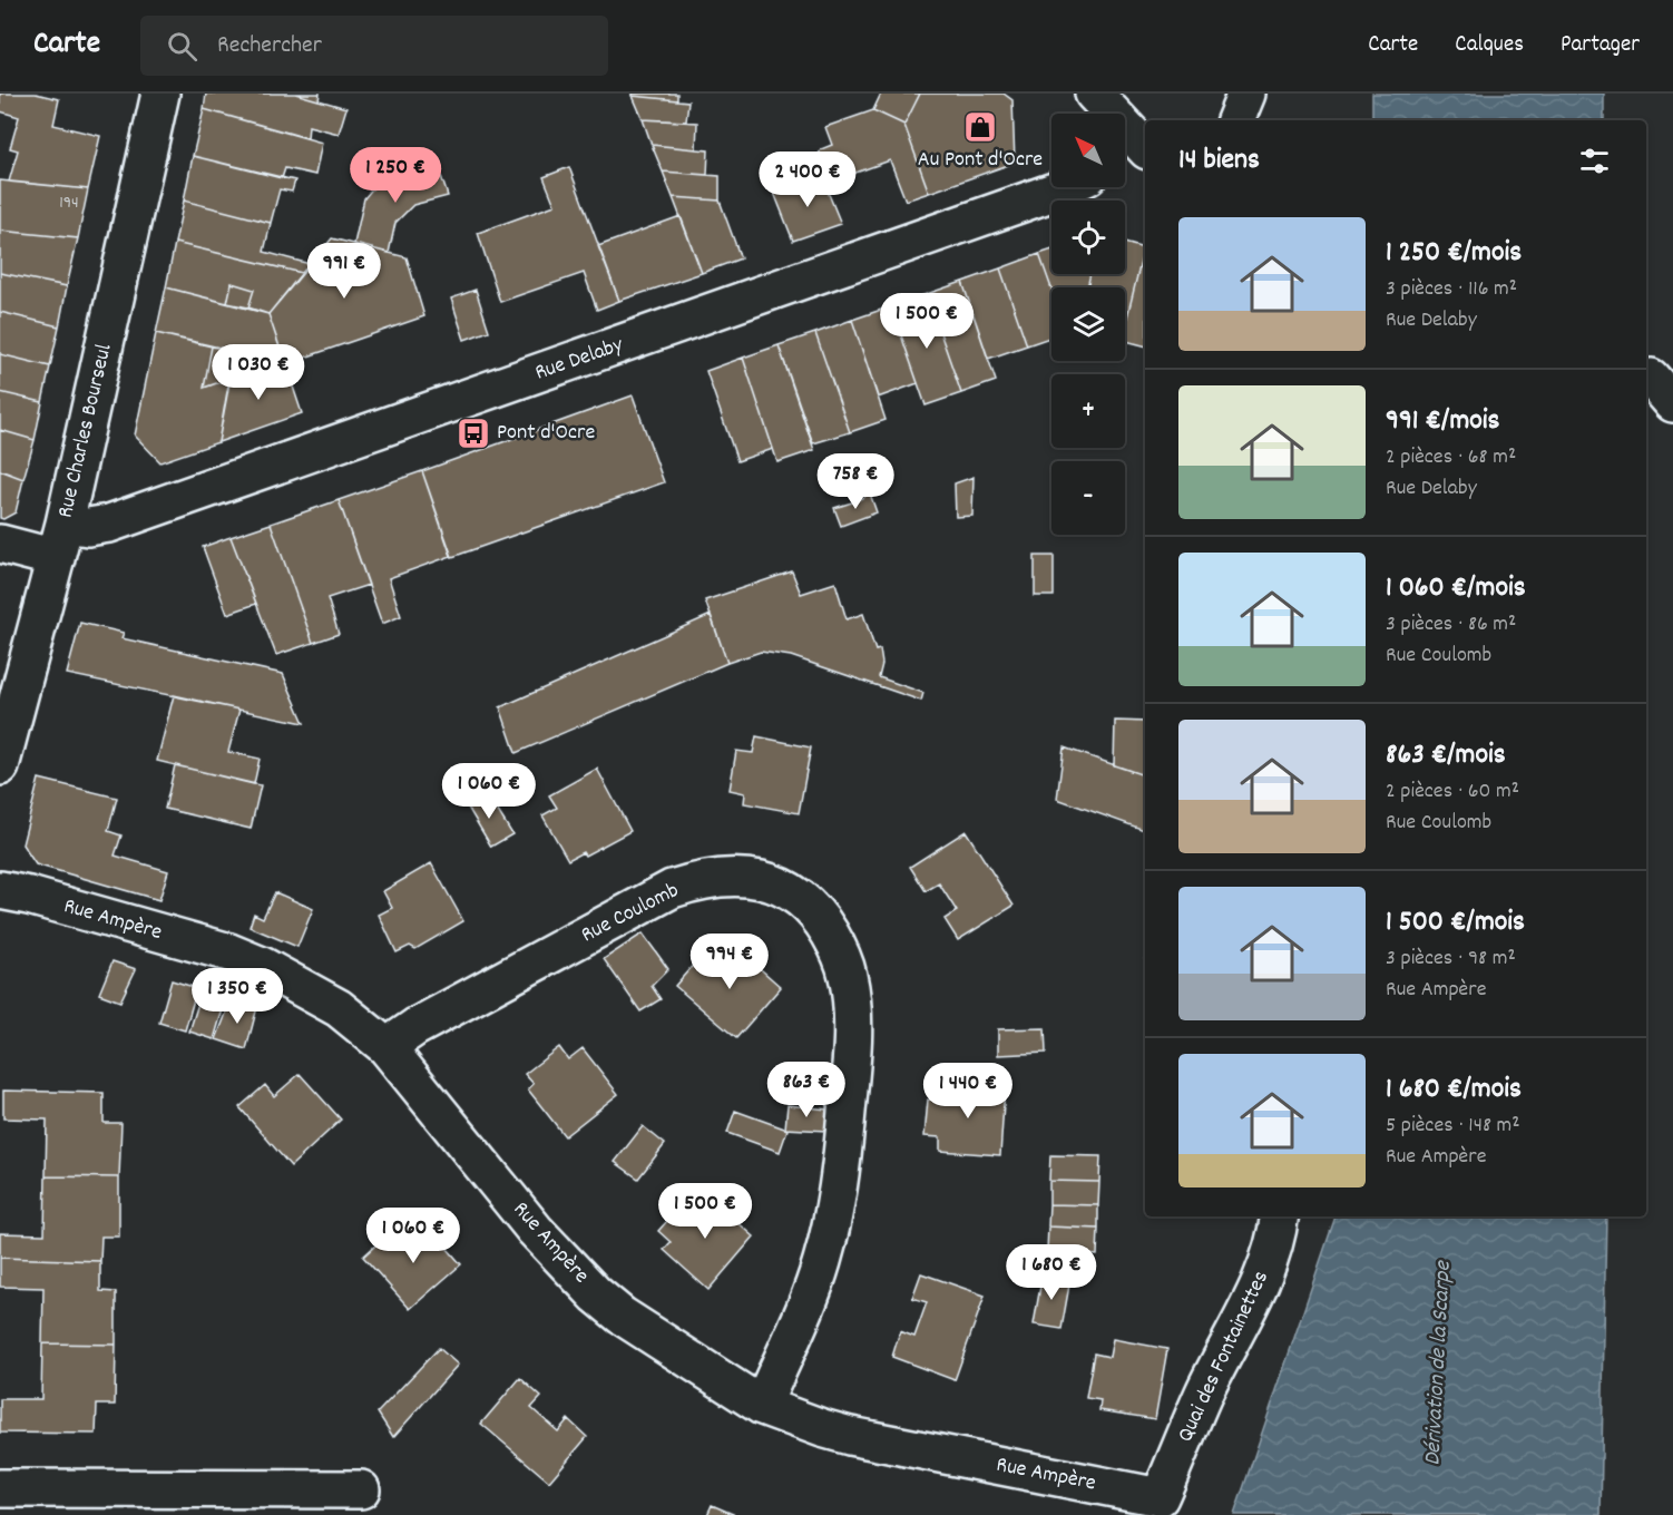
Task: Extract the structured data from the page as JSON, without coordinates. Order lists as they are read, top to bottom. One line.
{"streets":{"street":["Rue Delaby","Rue Charles Bourseul","Rue Coulomb","Rue Ampère","Quai des Fontainettes"]},"crossings":[["Rue Delaby","Rue Charles Bourseul"],["Rue Coulomb","Rue Ampère"],["Rue Ampère","Quai des Fontainettes"]],"water":["Dérivation de la Scarpe"],"places":{"shop":["Au Pont d'Ocre"],"bus stop":["Pont d'Ocre"]},"house_numbers":["194"],"north":"top left","page":{"header":"Carte","search":"Rechercher","nav":["Carte","Calques","Partager"],"map_buttons":["+","−"],"heading":"14 biens","price":["1 250 €","2 400 €","991 €","1 500 €","1 030 €","758 €","1 060 €","994 €","1 350 €","863 €","1 440 €","1 500 €","1 060 €","1 680 €"],"list":[{"name":"1 250 €/mois","note":"3 pièces · 116 m² · Rue Delaby"},{"name":"991 €/mois","note":"2 pièces · 68 m² · Rue Delaby"},{"name":"1 060 €/mois","note":"3 pièces · 86 m² · Rue Coulomb"},{"name":"863 €/mois","note":"2 pièces · 60 m² · Rue Coulomb"},{"name":"1 500 €/mois","note":"3 pièces · 98 m² · Rue Ampère"},{"name":"1 680 €/mois","note":"5 pièces · 148 m² · Rue Ampère"}]}}
